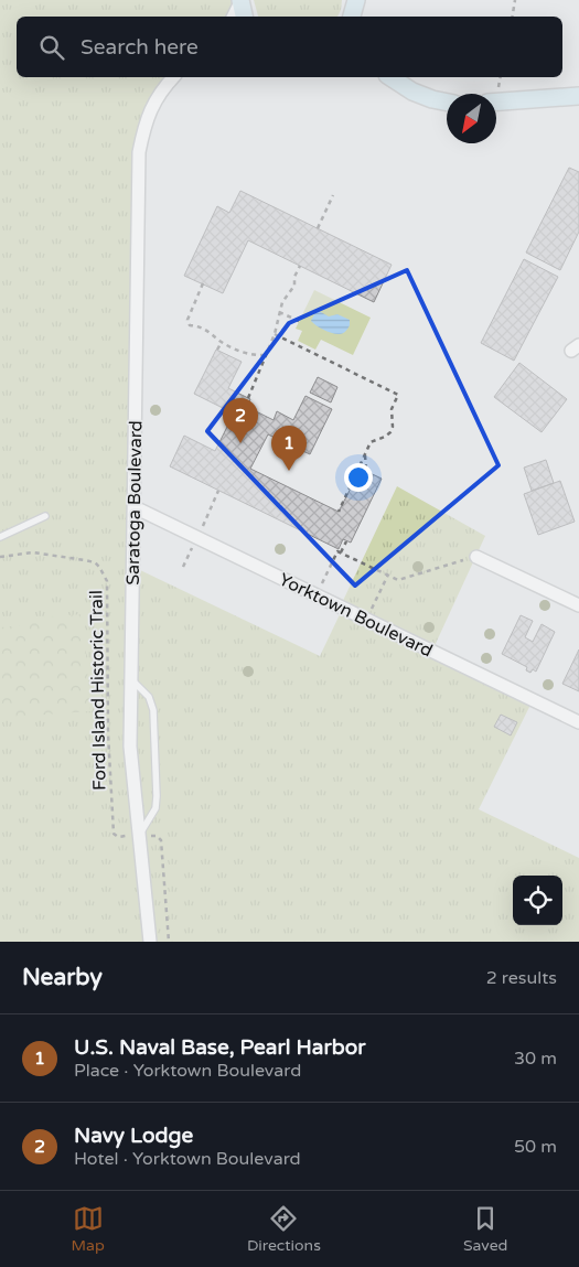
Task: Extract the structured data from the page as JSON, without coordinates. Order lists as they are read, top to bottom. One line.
{"streets":{"street":["Saratoga Boulevard","Yorktown Boulevard"],"path":["Ford Island Historic Trail"]},"crossings":[["Saratoga Boulevard","Yorktown Boulevard"],["Saratoga Boulevard","Ford Island Historic Trail"]],"north":"bottom left","page":{"search":"Search here","pins":["2","1"],"heading":["Nearby","2 results"],"list":[{"mark":"1","name":"U.S. Naval Base, Pearl Harbor","note":"Place · Yorktown Boulevard","value":"30 m"},{"mark":"2","name":"Navy Lodge","note":"Hotel · Yorktown Boulevard","value":"50 m"}],"nav":["Map","Directions","Saved"]}}
